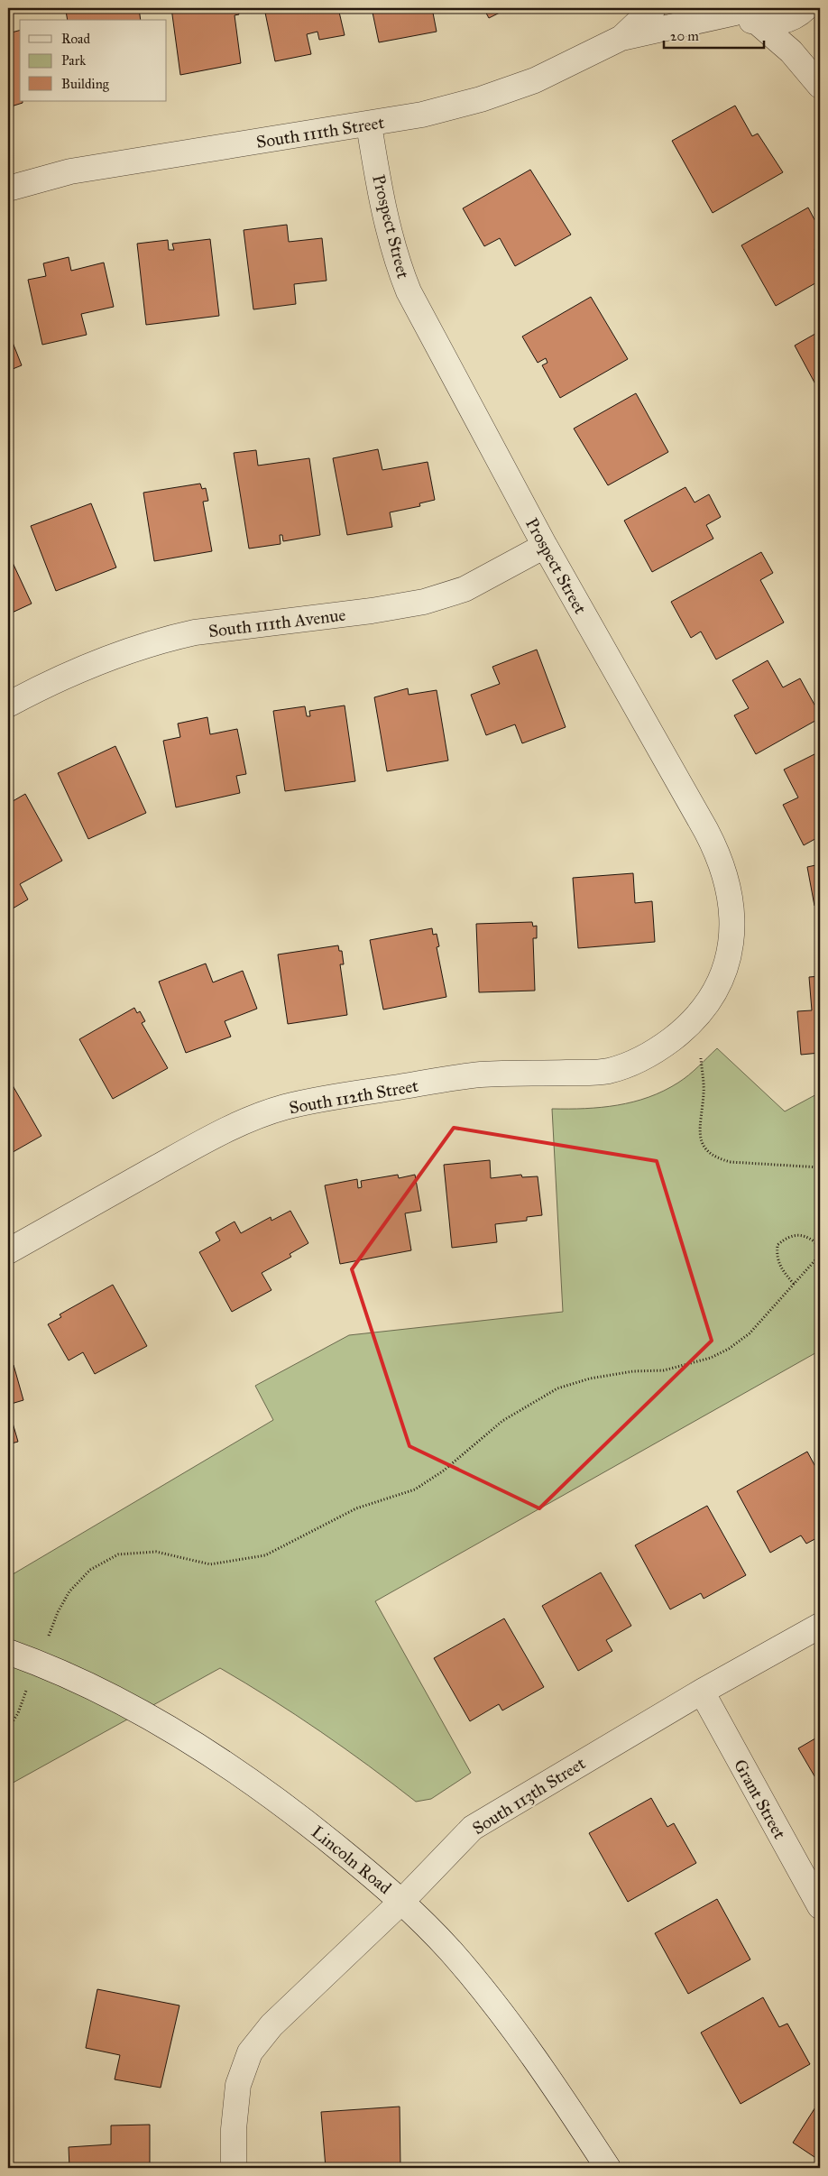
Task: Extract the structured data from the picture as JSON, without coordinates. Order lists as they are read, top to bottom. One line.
{"streets":{"street":["South 111th Street","Prospect Street","South 111th Avenue","South 112th Street","South 113th Street","Grant Street","Lincoln Road"]},"crossings":[["South 111th Street","Prospect Street"],["Prospect Street","South 111th Avenue"],["Prospect Street","South 112th Street"],["South 113th Street","Grant Street"],["South 113th Street","Lincoln Road"]],"legend":["Road","Park","Building"],"scale_bar":"20 m"}
